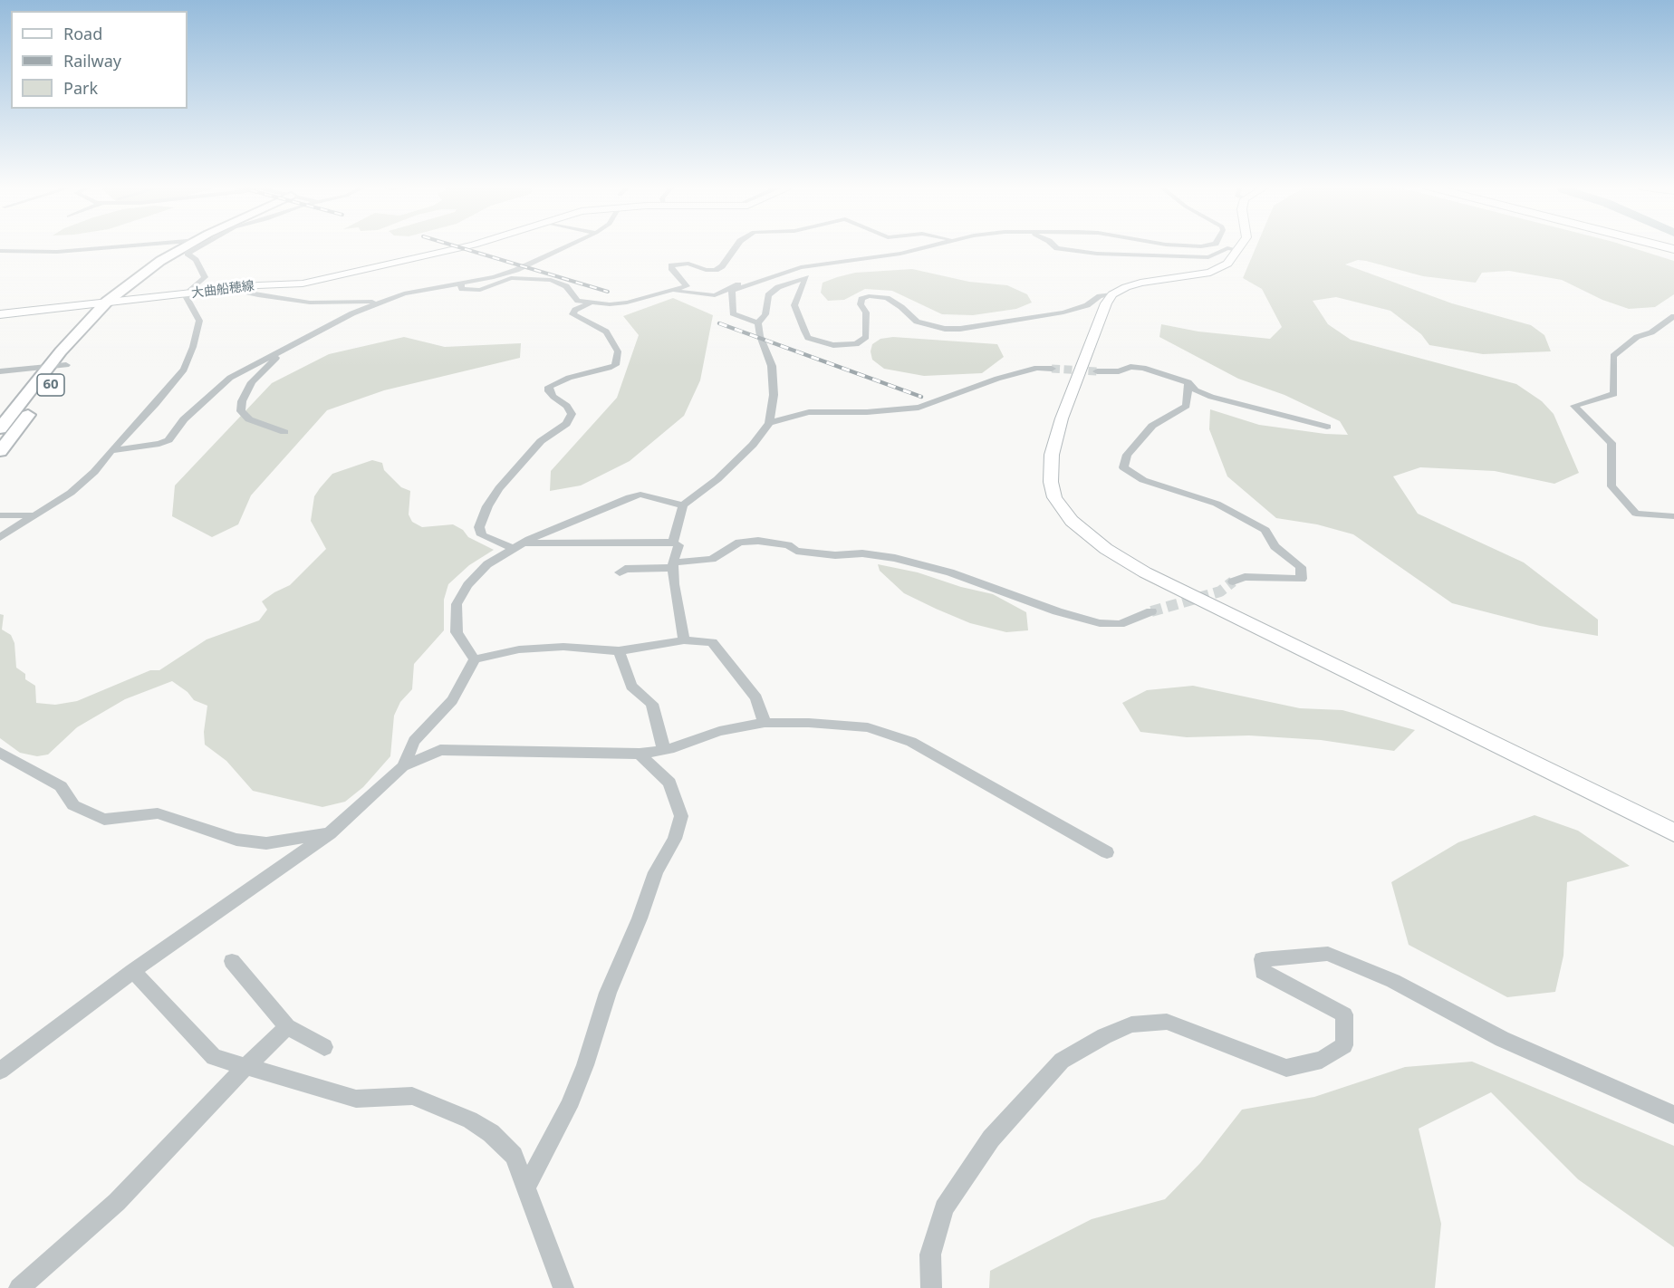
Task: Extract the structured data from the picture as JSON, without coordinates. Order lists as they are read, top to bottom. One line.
{"streets":{"main road":["60"],"street":["大曲船穂線"]},"crossings":[["大曲船穂線","60"]],"legend":["Road","Railway","Park"]}
